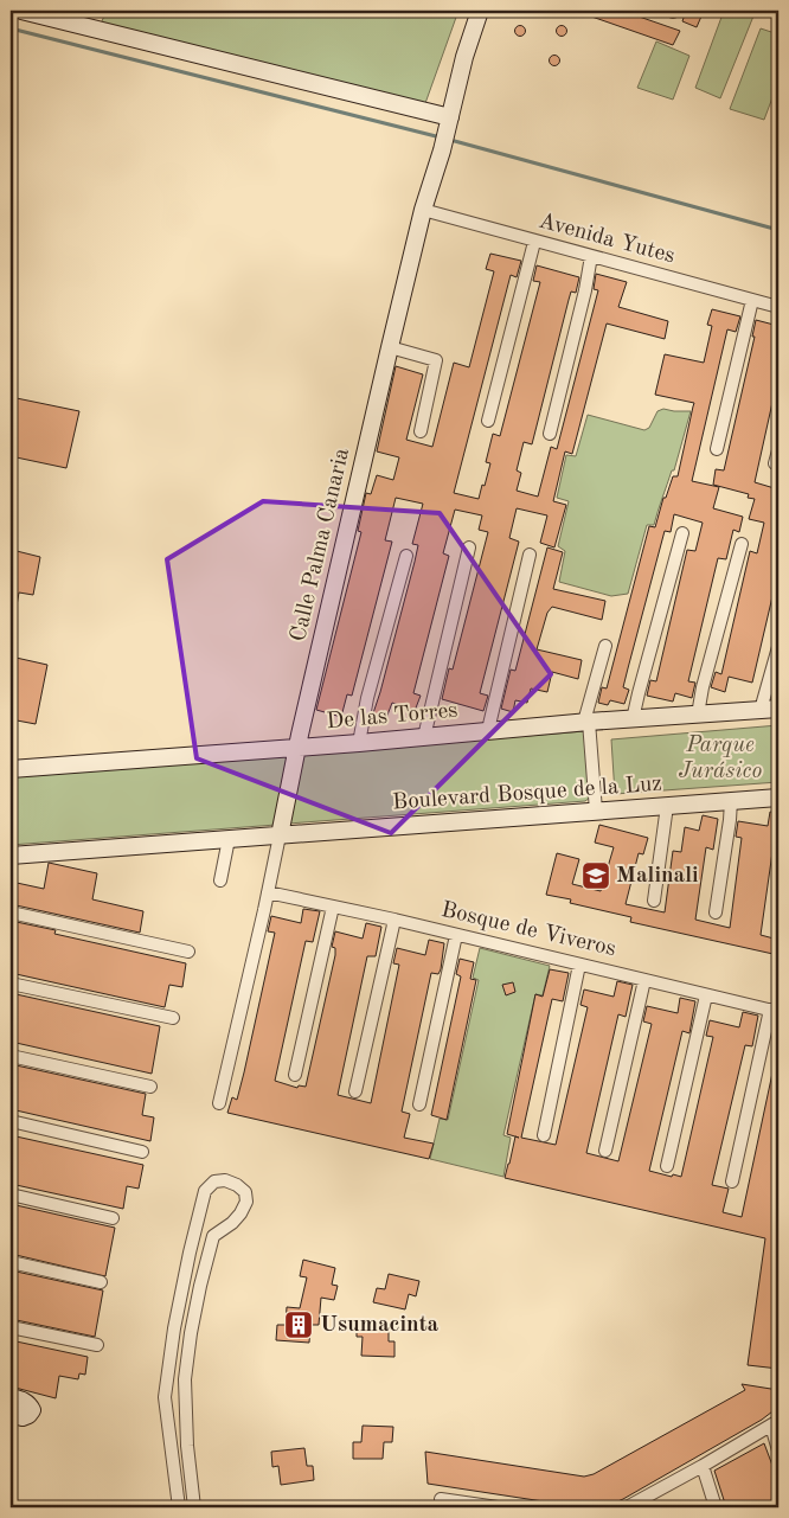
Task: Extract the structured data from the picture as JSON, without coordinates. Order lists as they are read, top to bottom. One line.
{"streets":{"main road":["Calle Palma Canaria","De las Torres","Boulevard Bosque de la Luz"],"street":["Avenida Yutes","Bosque de Viveros"]},"crossings":[["Avenida Yutes","Calle Palma Canaria"],["Calle Palma Canaria","De las Torres"],["Calle Palma Canaria","Boulevard Bosque de la Luz"],["Calle Palma Canaria","Bosque de Viveros"]],"parks":["Parque Jurásico"],"places":{"school or university":["Malinali"],"building":["Usumacinta"]}}
